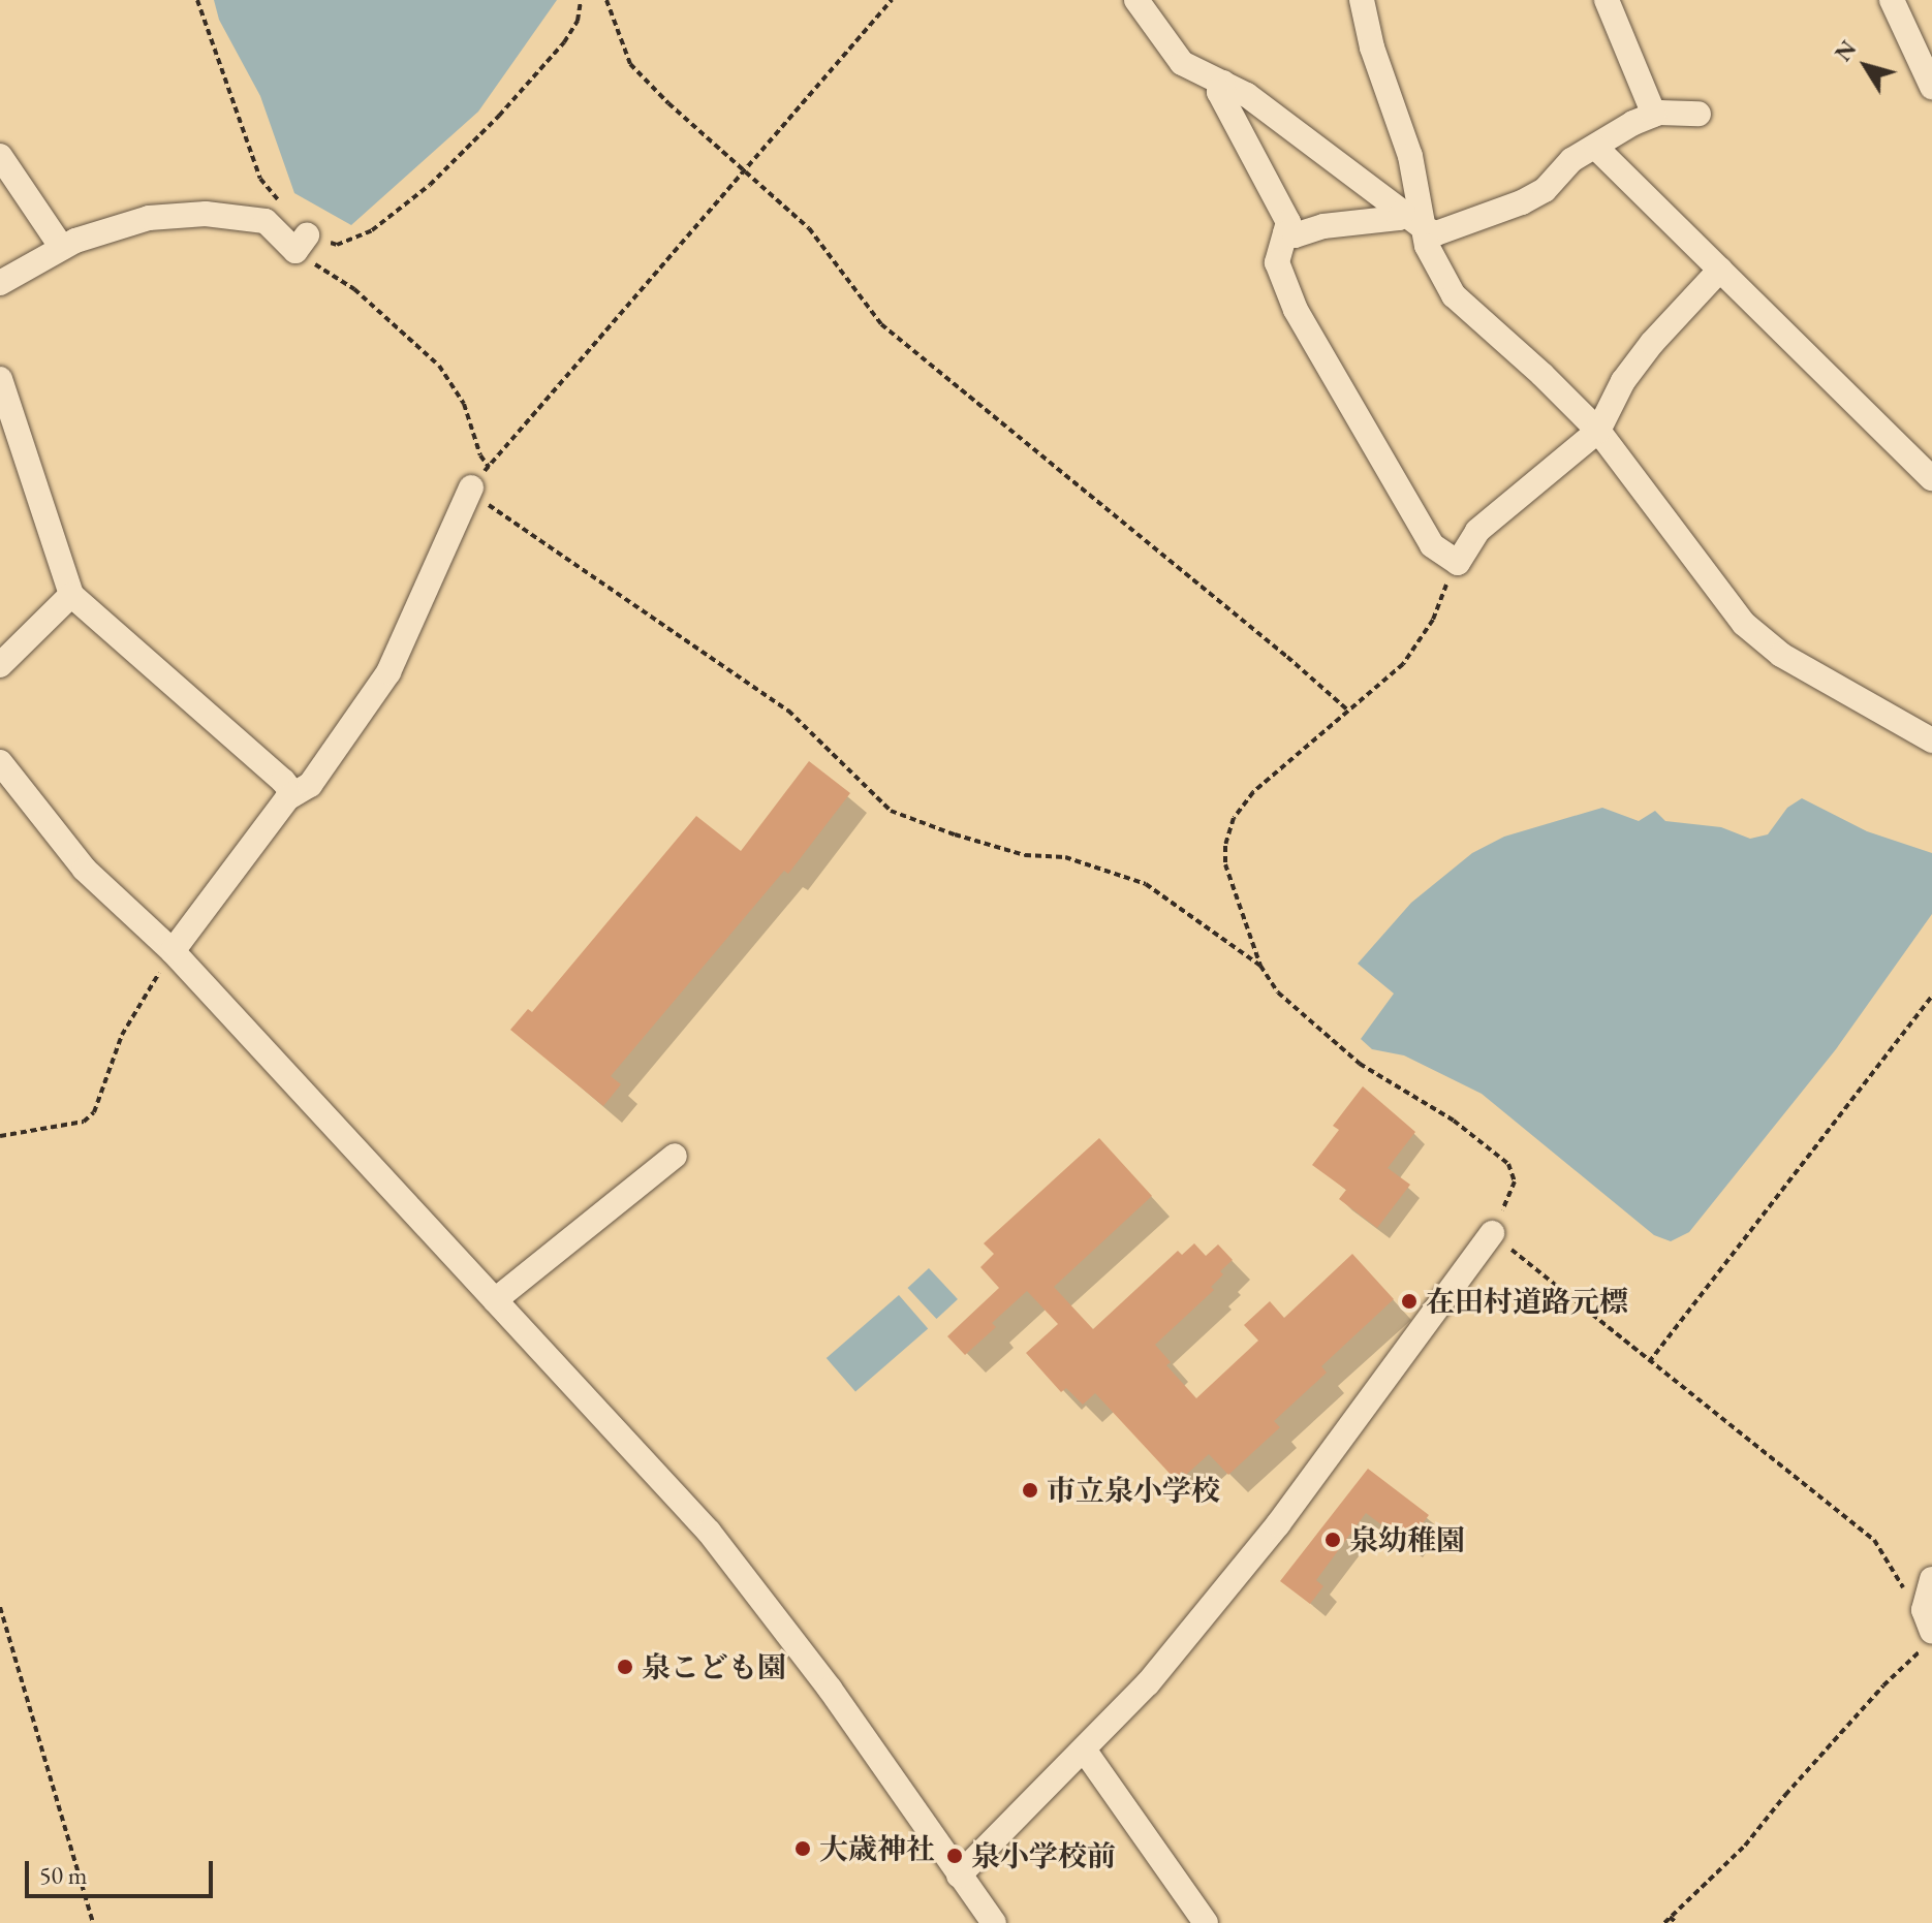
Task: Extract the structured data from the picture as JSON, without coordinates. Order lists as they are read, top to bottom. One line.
{"places":["在田村道路元標","市立泉小学校","泉幼稚園","泉こども園","大歳神社","泉小学校前"],"scale_bar":"50 m","north":"top left"}
